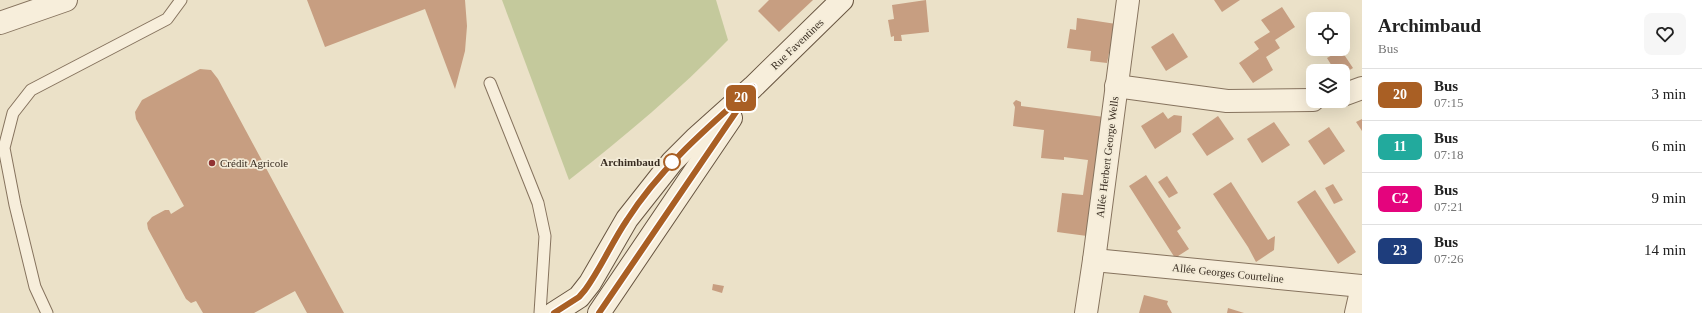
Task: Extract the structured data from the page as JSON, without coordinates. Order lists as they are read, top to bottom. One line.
{"streets":{"street":["Rue Faventines","Allée Herbert George Wells","Allée Georges Courteline"]},"crossings":[["Allée Herbert George Wells","Allée Georges Courteline"]],"places":["Archimbaud","Crédit Agricole"],"lines":["bus line 20"],"page":{"on_map":"20","heading":["Archimbaud","Bus"],"list":[{"mark":"20","name":"Bus","note":"07:15","value":"3 min"},{"mark":"11","name":"Bus","note":"07:18","value":"6 min"},{"mark":"C2","name":"Bus","note":"07:21","value":"9 min"},{"mark":"23","name":"Bus","note":"07:26","value":"14 min"}]}}
